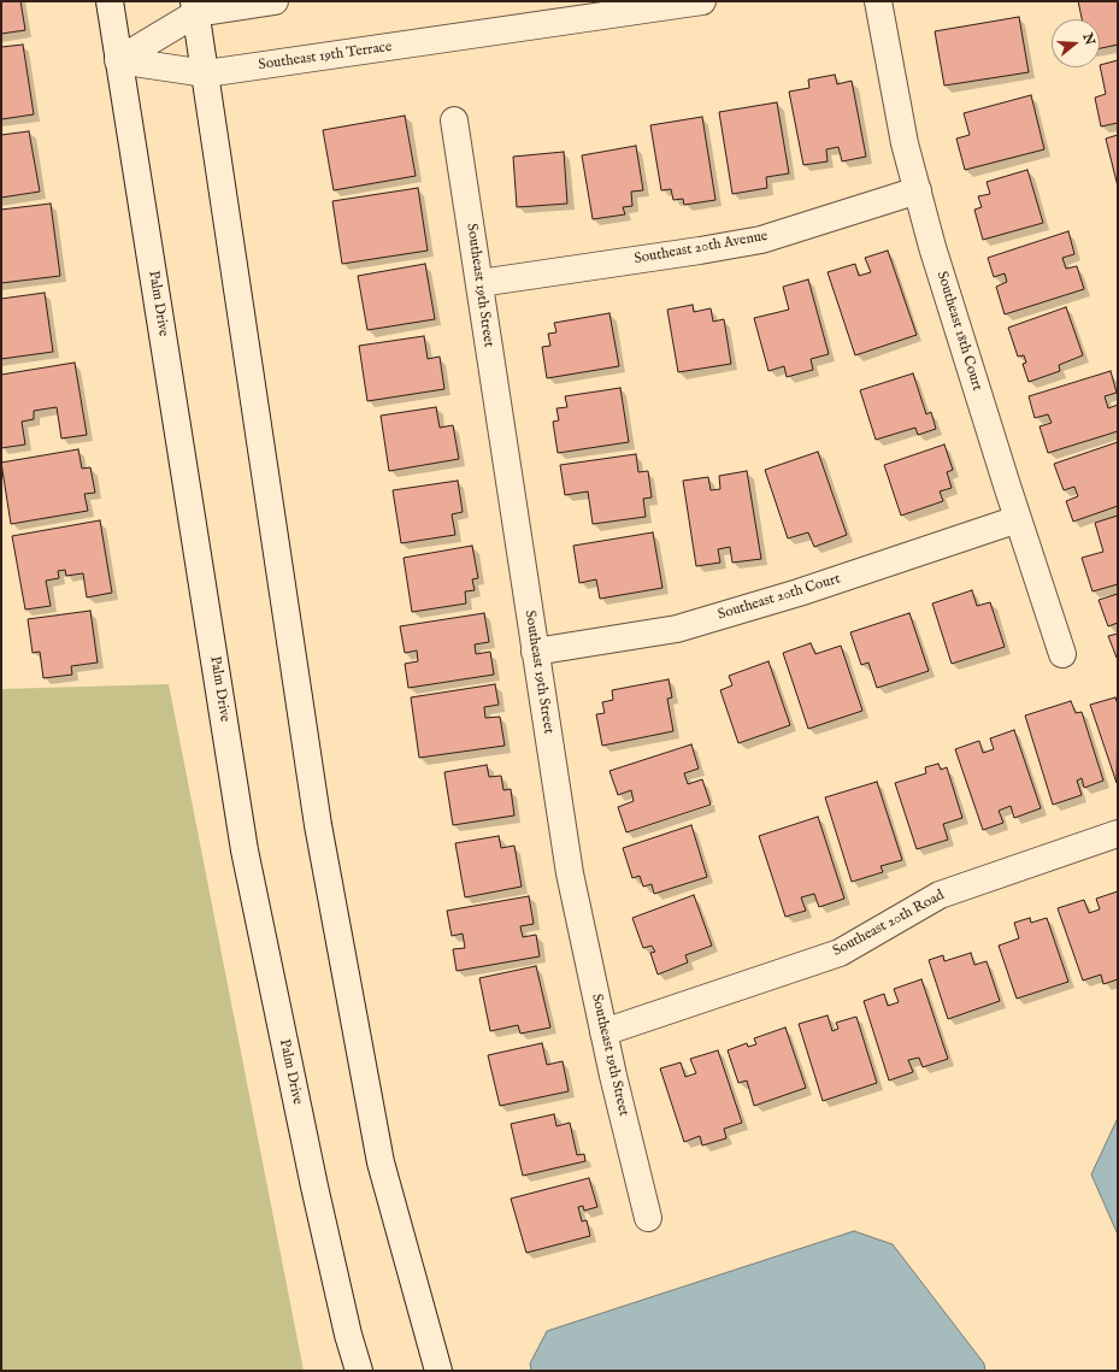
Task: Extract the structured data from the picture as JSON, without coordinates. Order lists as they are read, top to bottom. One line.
{"streets":{"street":["Southeast 19th Terrace","Southeast 20th Avenue","Southeast 19th Street","Palm Drive","Southeast 18th Court","Southeast 20th Court","Southeast 20th Road"]},"crossings":[["Southeast 19th Terrace","Palm Drive"],["Southeast 20th Avenue","Southeast 19th Street"],["Southeast 20th Avenue","Southeast 18th Court"],["Southeast 19th Street","Southeast 20th Court"],["Southeast 19th Street","Southeast 20th Road"],["Southeast 18th Court","Southeast 20th Court"]],"north":"right"}
